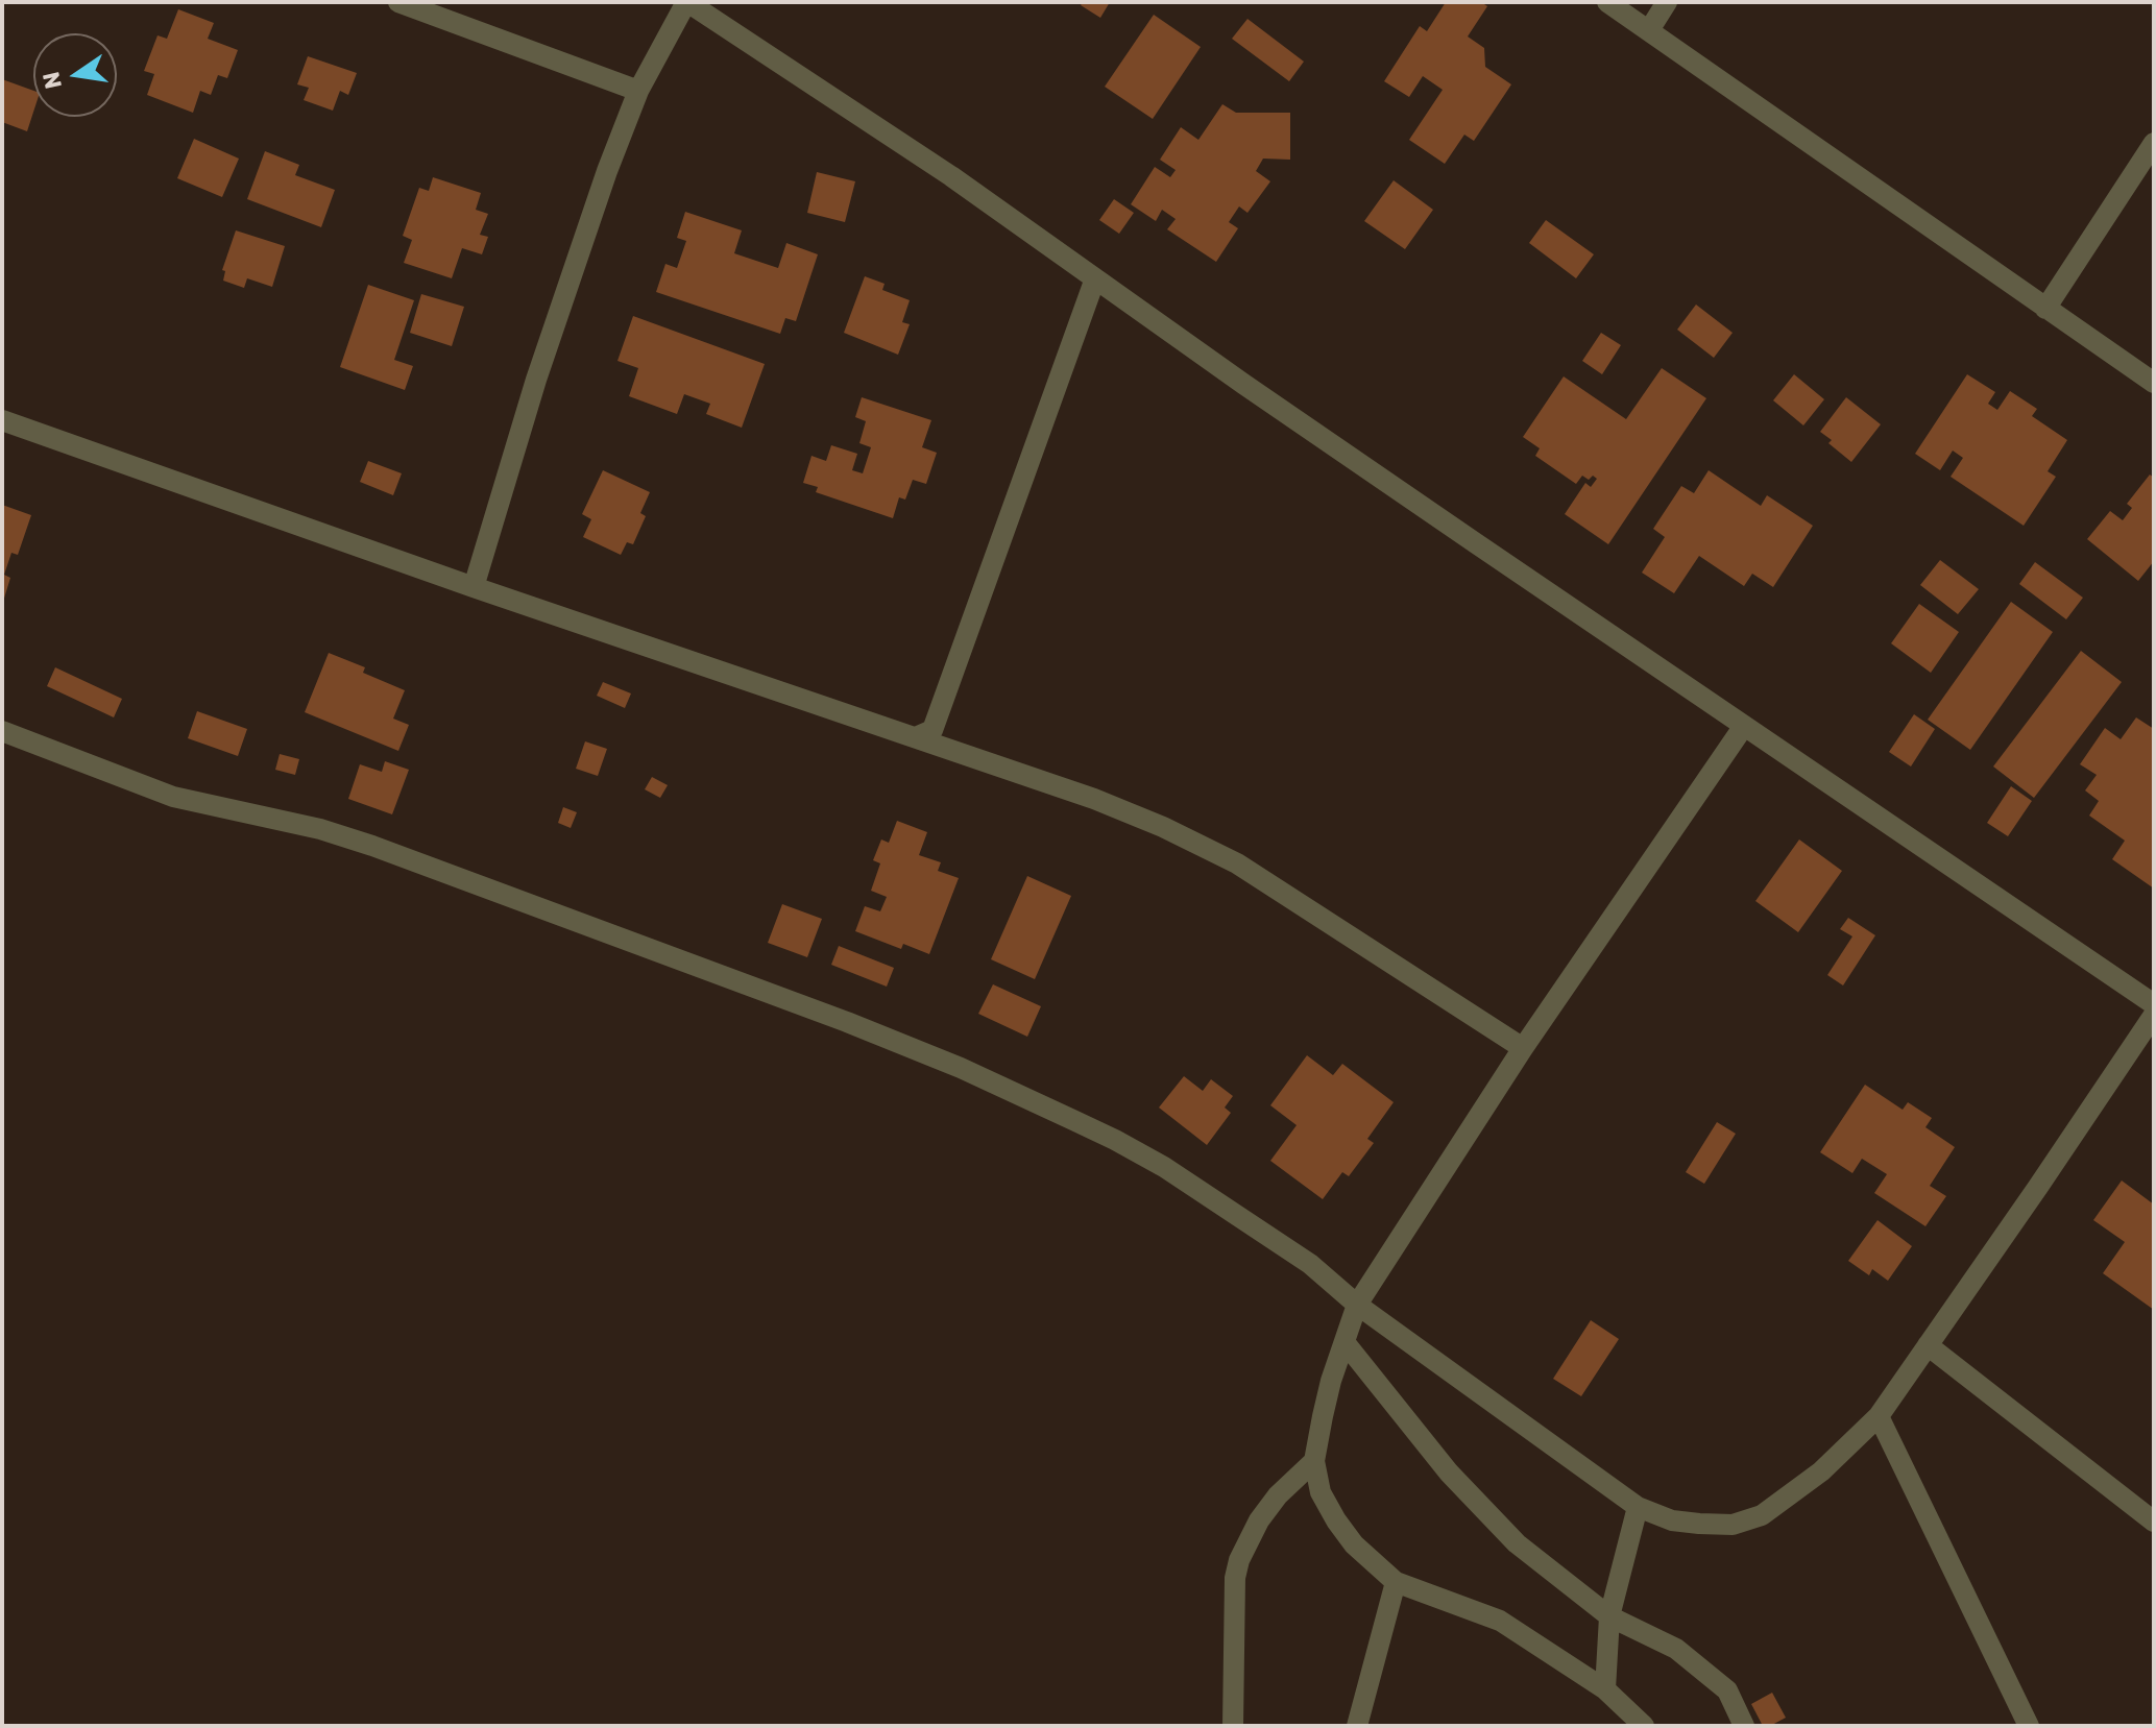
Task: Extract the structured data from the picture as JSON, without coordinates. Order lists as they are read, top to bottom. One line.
{"north":"left"}
